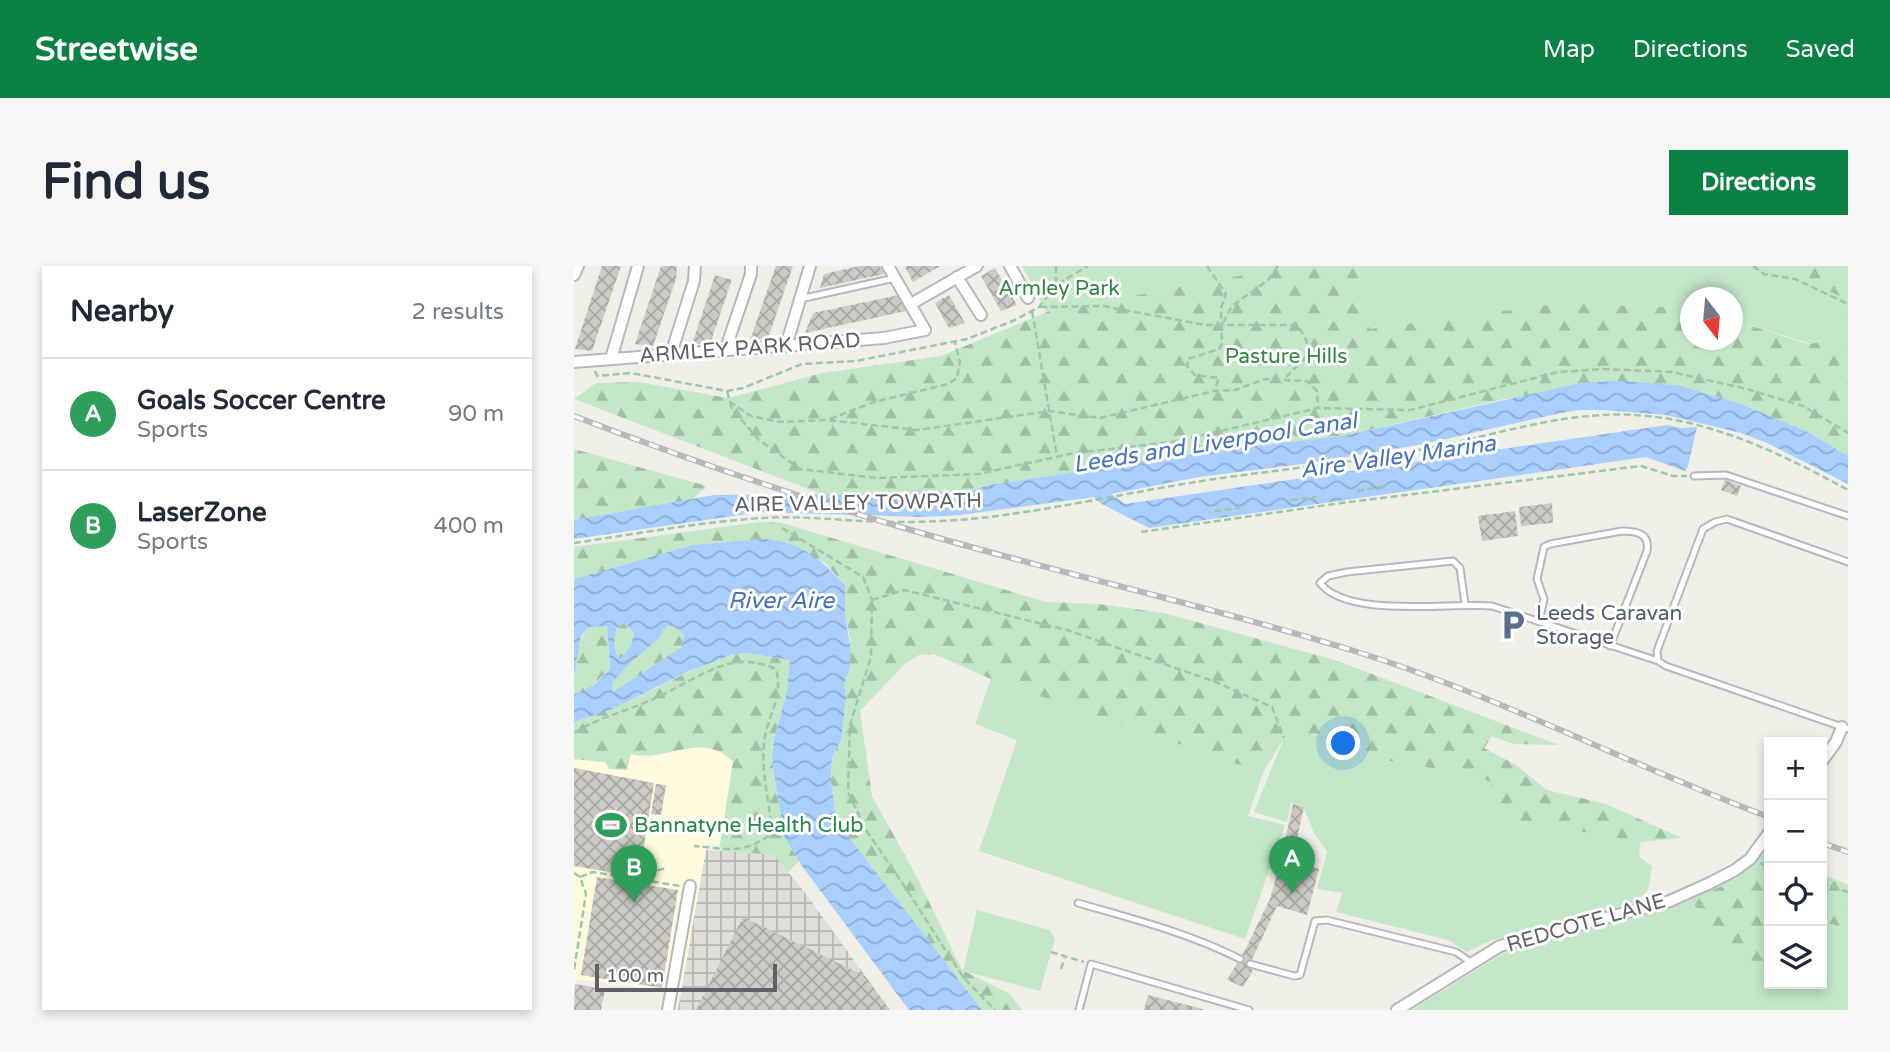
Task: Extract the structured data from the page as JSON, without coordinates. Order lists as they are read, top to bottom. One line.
{"streets":{"street":["ARMLEY PARK ROAD","REDCOTE LANE"],"path":["AIRE VALLEY TOWPATH"]},"water":["Leeds and Liverpool Canal","Aire Valley Marina","River Aire"],"parks":["Armley Park","Pasture Hills"],"places":{"parking":["Leeds Caravan Storage"],"sports":["Bannatyne Health Club"]},"scale_bar":"100 m","north":"bottom","page":{"header":"Streetwise","nav":["Map","Directions","Saved"],"buttons":"Directions","title":"Find us","heading":["Nearby","2 results"],"list":[{"mark":"A","name":"Goals Soccer Centre","note":"Sports","value":"90 m"},{"mark":"B","name":"LaserZone","note":"Sports","value":"400 m"}],"map_buttons":["+","−"],"pins":["A","B"],"scale":"100 m"}}
